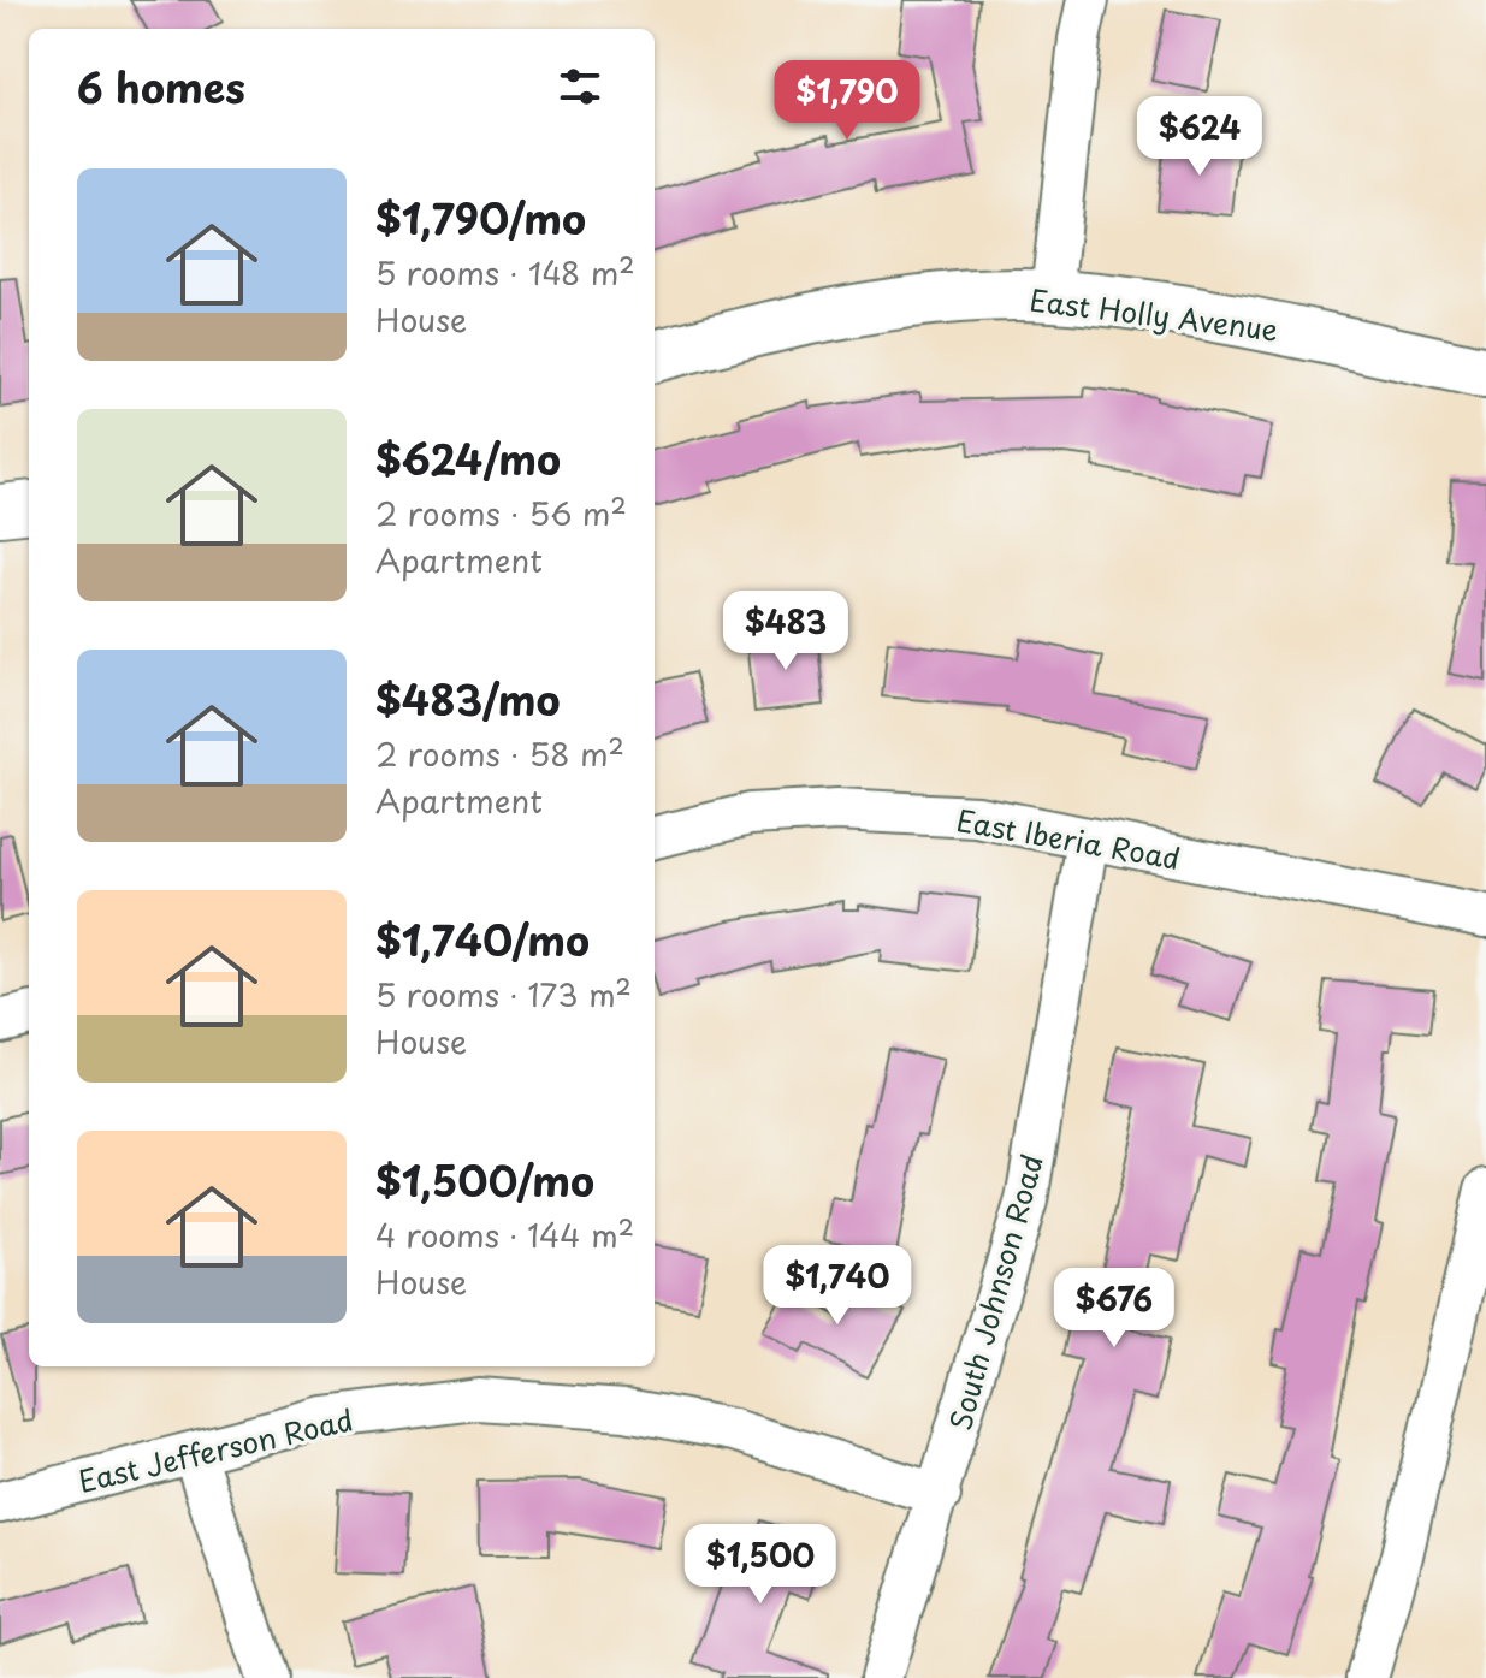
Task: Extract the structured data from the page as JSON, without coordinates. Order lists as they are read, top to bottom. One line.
{"streets":{"street":["East Holly Avenue","East Iberia Road","South Johnson Road","East Jefferson Road"]},"crossings":[["East Iberia Road","South Johnson Road"],["South Johnson Road","East Jefferson Road"]],"page":{"heading":"6 homes","price":["$1,790","$624","$483","$1,740","$676","$1,500"],"list":[{"name":"$1,790/mo","note":"5 rooms · 148 m² · House"},{"name":"$624/mo","note":"2 rooms · 56 m² · Apartment"},{"name":"$483/mo","note":"2 rooms · 58 m² · Apartment"},{"name":"$1,740/mo","note":"5 rooms · 173 m² · House"},{"name":"$1,500/mo","note":"4 rooms · 144 m² · House"}]}}
